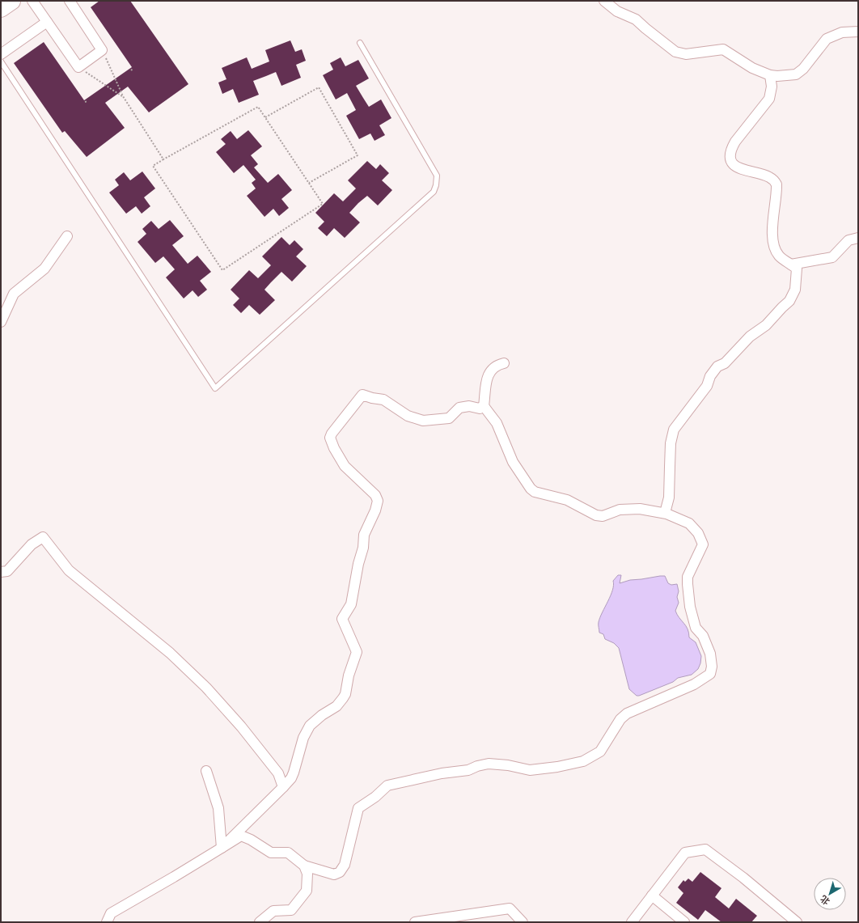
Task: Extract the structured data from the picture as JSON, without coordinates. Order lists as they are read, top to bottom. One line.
{"north":"bottom left"}
